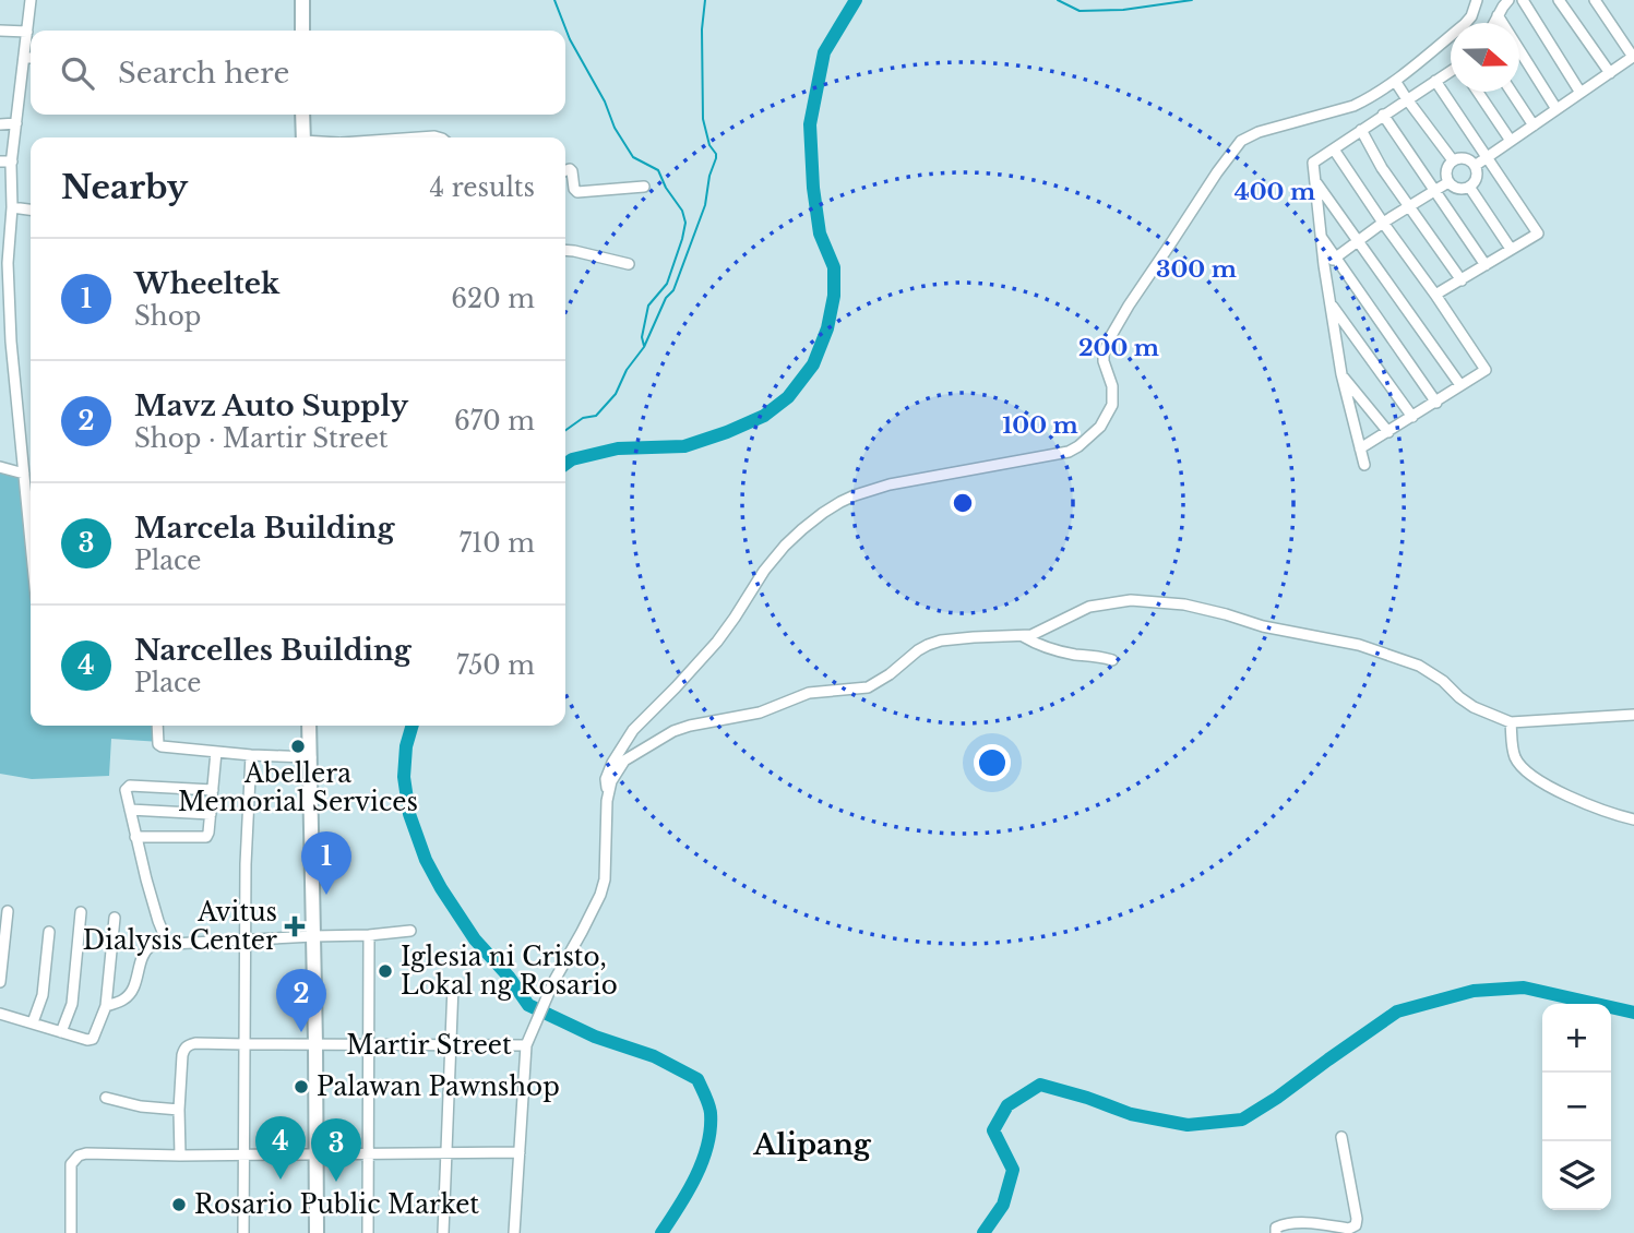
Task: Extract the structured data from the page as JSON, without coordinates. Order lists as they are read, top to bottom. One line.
{"streets":{"street":["Martir Street"]},"districts":["Alipang"],"places":{"other":["Abellera Memorial Services","Iglesia ni Cristo, Lokal ng Rosario","Palawan Pawnshop","Rosario Public Market"],"health":["Avitus Dialysis Center"]},"north":"right","page":{"search":"Search here","heading":["Nearby","4 results"],"list":[{"mark":"1","name":"Wheeltek","note":"Shop","value":"620 m"},{"mark":"2","name":"Mavz Auto Supply","note":"Shop · Martir Street","value":"670 m"},{"mark":"3","name":"Marcela Building","note":"Place","value":"710 m"},{"mark":"4","name":"Narcelles Building","note":"Place","value":"750 m"}],"pins":["1","2","4","3"],"map_buttons":["+","−"]},"rings":["400 m","300 m","200 m","100 m"]}
